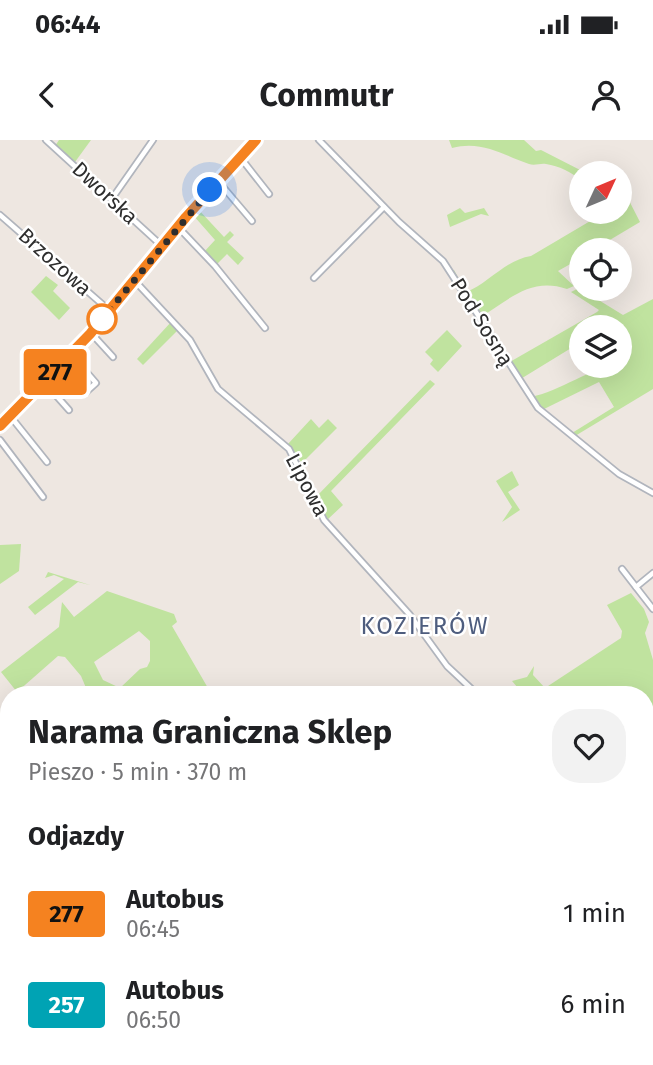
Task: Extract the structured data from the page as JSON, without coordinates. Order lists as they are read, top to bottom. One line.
{"streets":{"street":["Dworska","Brzozowa","Pod Sosną","Lipowa"]},"districts":["KOZIERÓW"],"lines":["bus line 277"],"north":"top right","page":{"status":"06:44","header":"Commutr","on_map":"277","heading":[["Narama Graniczna Sklep","Pieszo · 5 min · 370 m"],"Odjazdy"],"list":[{"mark":"277","name":"Autobus","note":"06:45","value":"1 min"},{"mark":"257","name":"Autobus","note":"06:50","value":"6 min"}]}}
